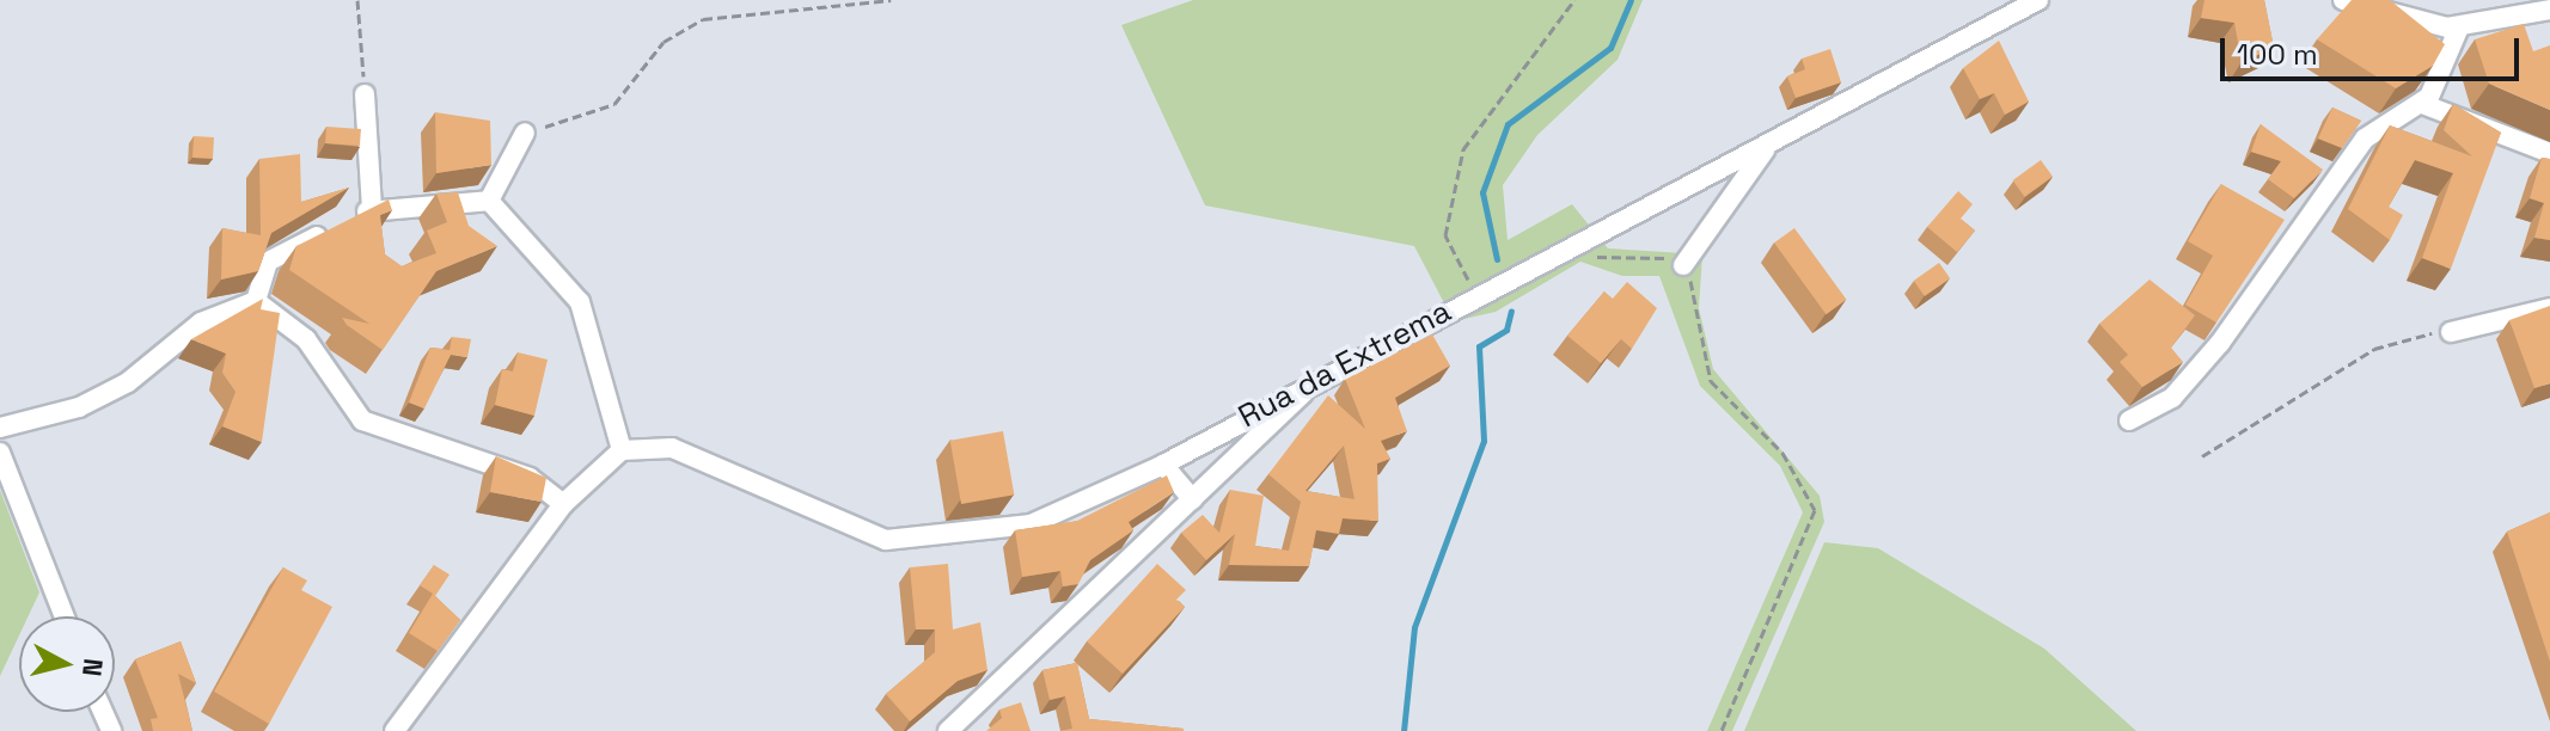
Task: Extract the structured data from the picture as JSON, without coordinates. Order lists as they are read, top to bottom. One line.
{"streets":{"street":["Rua da Extrema"]},"scale_bar":"100 m","north":"right"}
